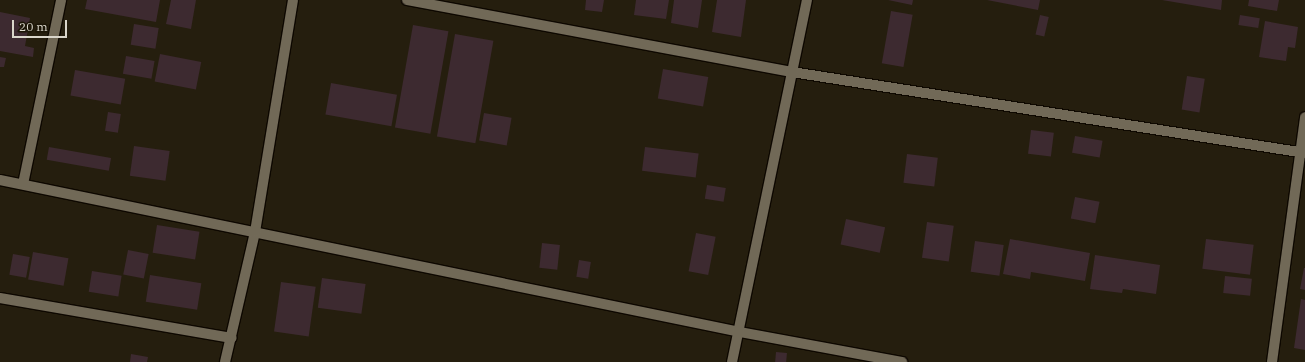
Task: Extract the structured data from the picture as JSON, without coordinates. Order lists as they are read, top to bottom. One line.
{"scale_bar":"20 m"}
